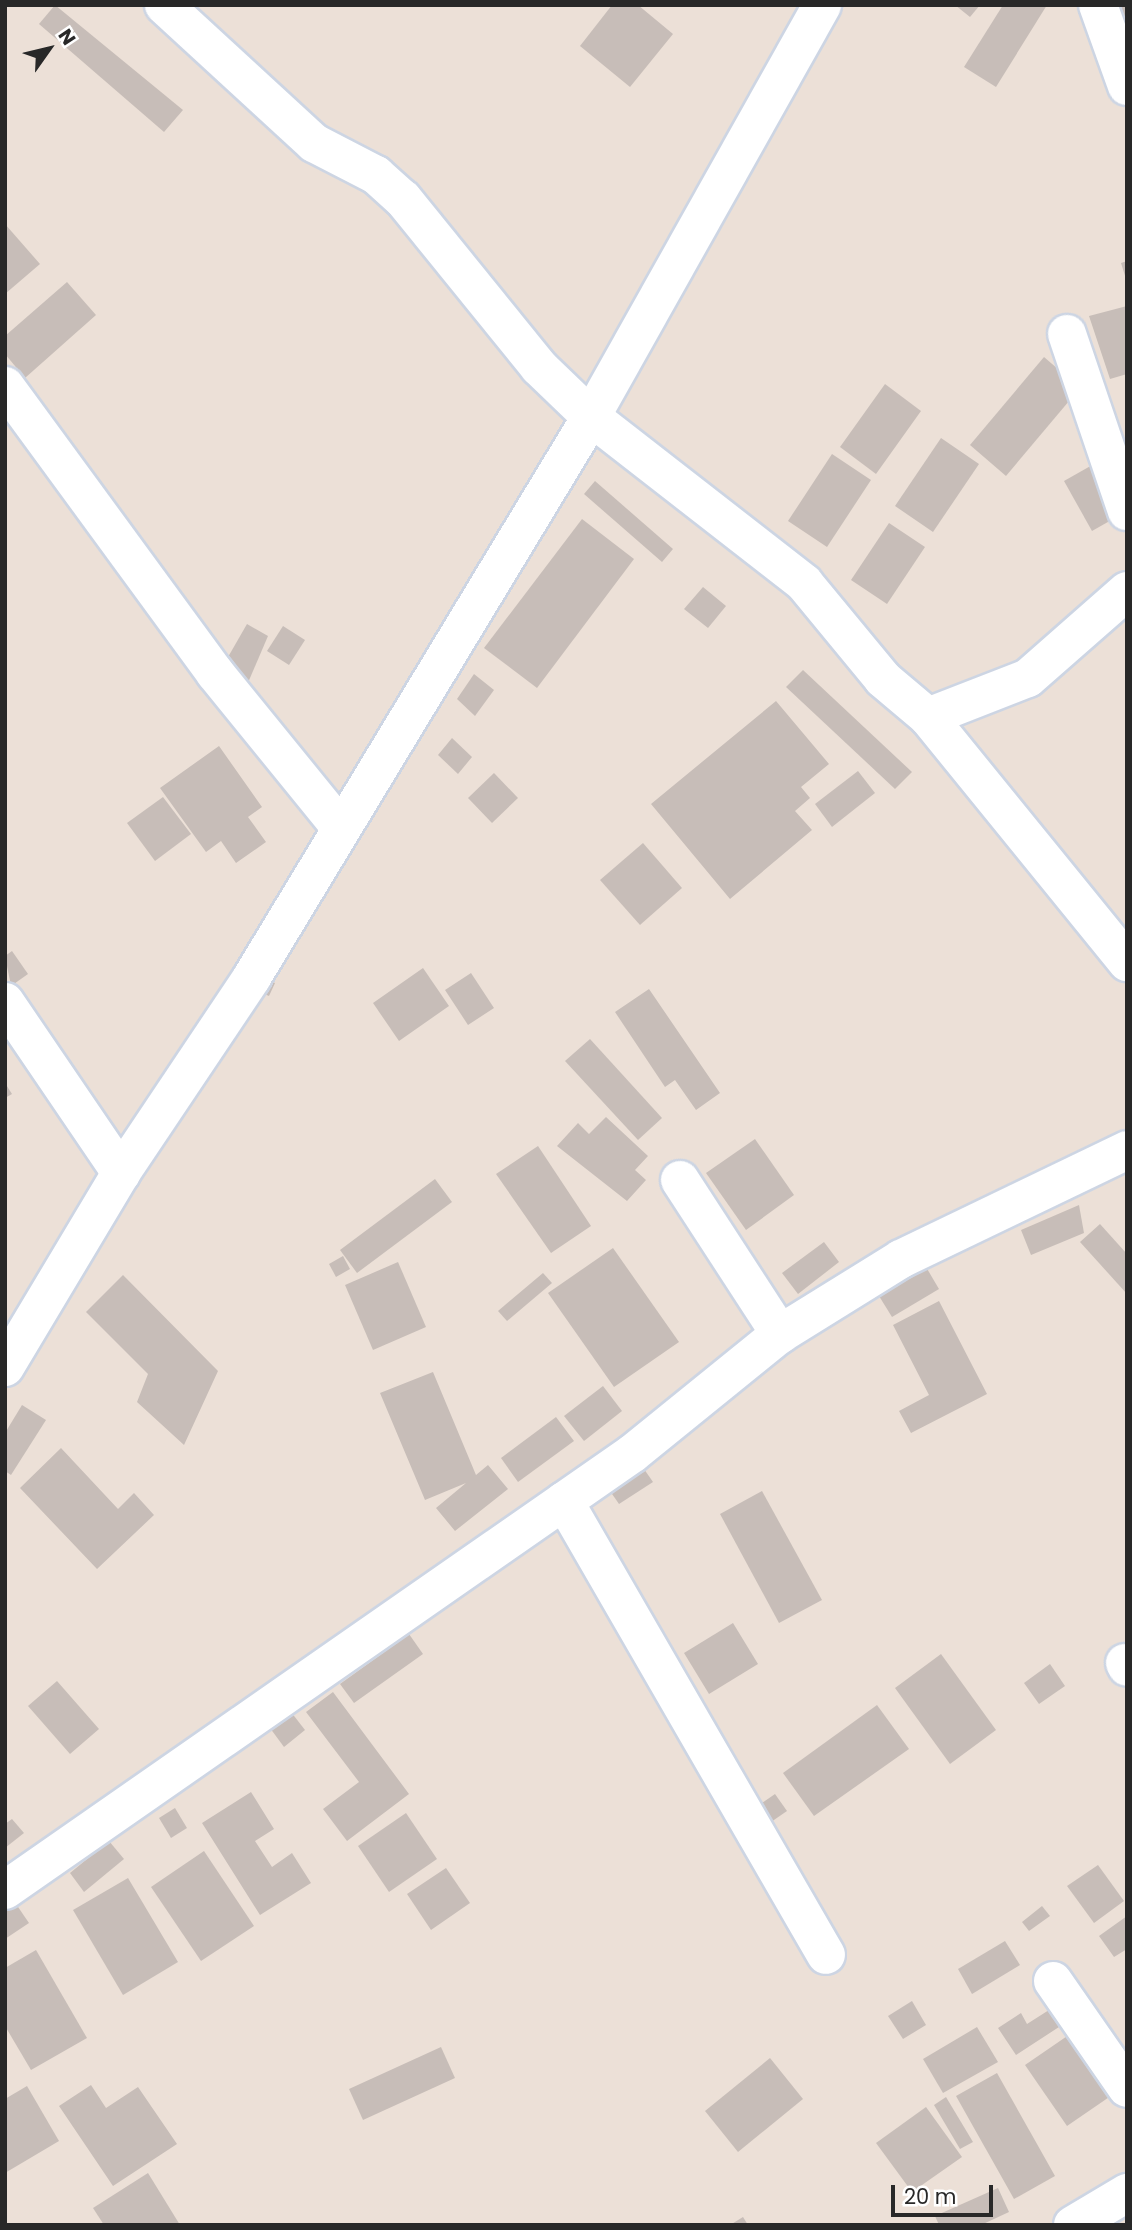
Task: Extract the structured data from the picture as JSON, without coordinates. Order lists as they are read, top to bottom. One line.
{"scale_bar":"20 m","north":"top right"}
